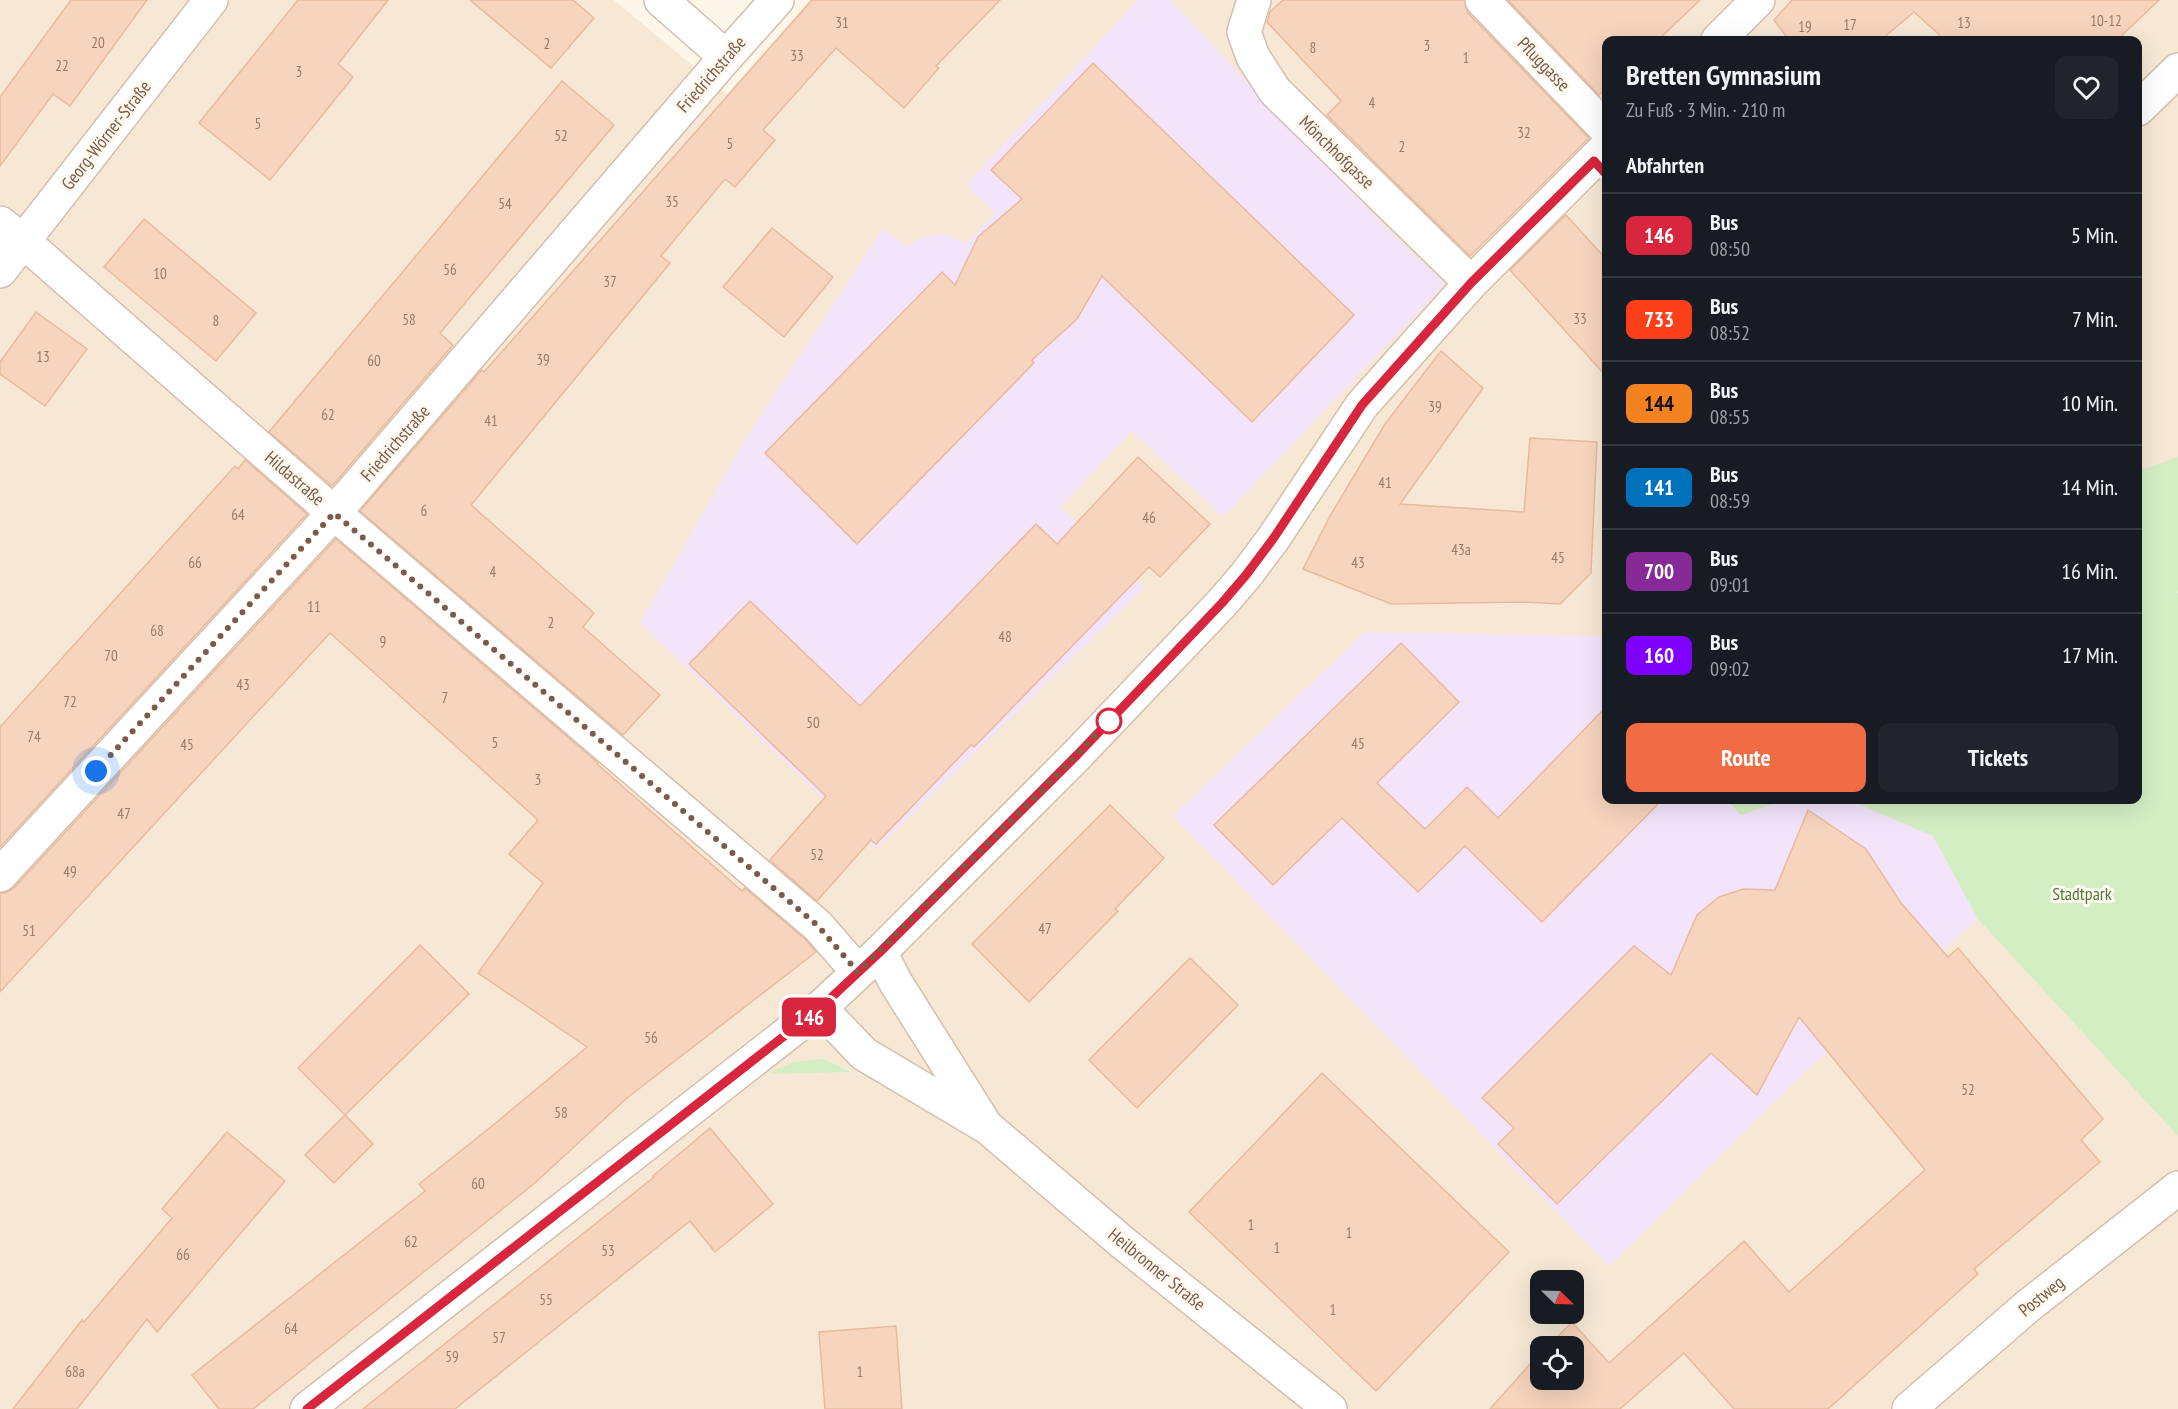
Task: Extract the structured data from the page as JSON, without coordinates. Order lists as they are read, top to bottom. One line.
{"streets":{"street":["Pfluggasse","Friedrichstraße","Georg-Wörner-Straße","Mönchhofgasse","Hildastraße","Heilbronner Straße","Postweg"]},"crossings":[["Friedrichstraße","Hildastraße"],["Georg-Wörner-Straße","Hildastraße"],["Hildastraße","Heilbronner Straße"]],"parks":["Stadtpark"],"lines":["bus line 146"],"house_numbers":["10-12","31","13","17","19","20","2","3","8","33","1","22","3","4","5","32","52","5","2","35","54","56","10","37","33","58","8","13","39","60","39","62","41","41","6","64","46","43a","45","66","43","4","11","2","68","48","9","70","43","7","72","50","74","5","45","45","3","47","52","49","47","51","56","52","58","60","1","1","62","1","53","66","55","1","64","57","59","68a","1"],"north":"bottom right","page":{"on_map":"146","heading":[["Bretten Gymnasium","Zu Fuß · 3 Min. · 210 m"],"Abfahrten"],"list":[{"mark":"146","name":"Bus","note":"08:50","value":"5 Min."},{"mark":"733","name":"Bus","note":"08:52","value":"7 Min."},{"mark":"144","name":"Bus","note":"08:55","value":"10 Min."},{"mark":"141","name":"Bus","note":"08:59","value":"14 Min."},{"mark":"700","name":"Bus","note":"09:01","value":"16 Min."},{"mark":"160","name":"Bus","note":"09:02","value":"17 Min."}],"buttons":["Route","Tickets"]}}
